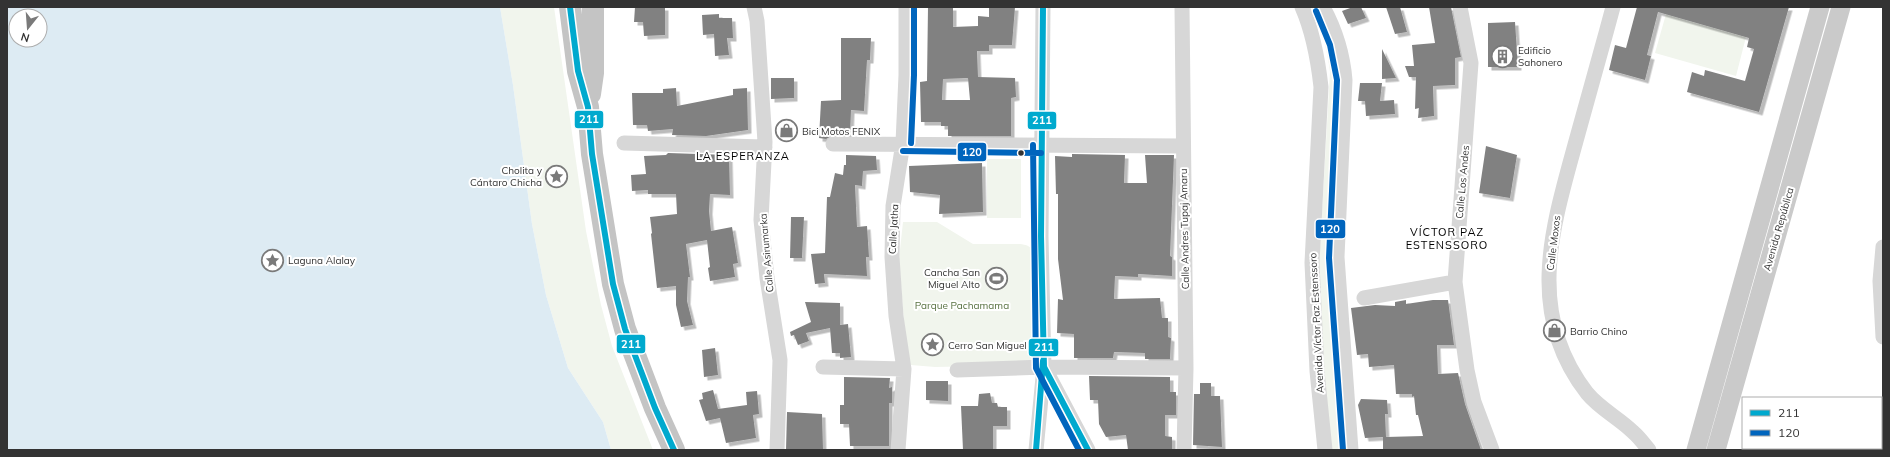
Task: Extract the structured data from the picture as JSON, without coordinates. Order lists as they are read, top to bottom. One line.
{"streets":{"main road":["Avenida República"],"street":["Calle Los Andes","Calle Jatha","Calle Andres Tupaj Amaru","Calle Moxos","Calle Asirumarka","Avenida Víctor Paz Estenssoro"]},"districts":["LA ESPERANZA","VÍCTOR PAZ ESTENSSORO"],"parks":["Parque Pachamama"],"places":{"building":["Edificio Sahonero"],"shop":["Bici Motos FENIX","Barrio Chino"],"place":["Cholita y Cántaro Chicha","Laguna Alalay","Cerro San Miguel"],"sports":["Cancha San Miguel Alto"]},"lines":["transit line 211","transit line 120"],"legend":["211","120"],"north":"bottom"}
